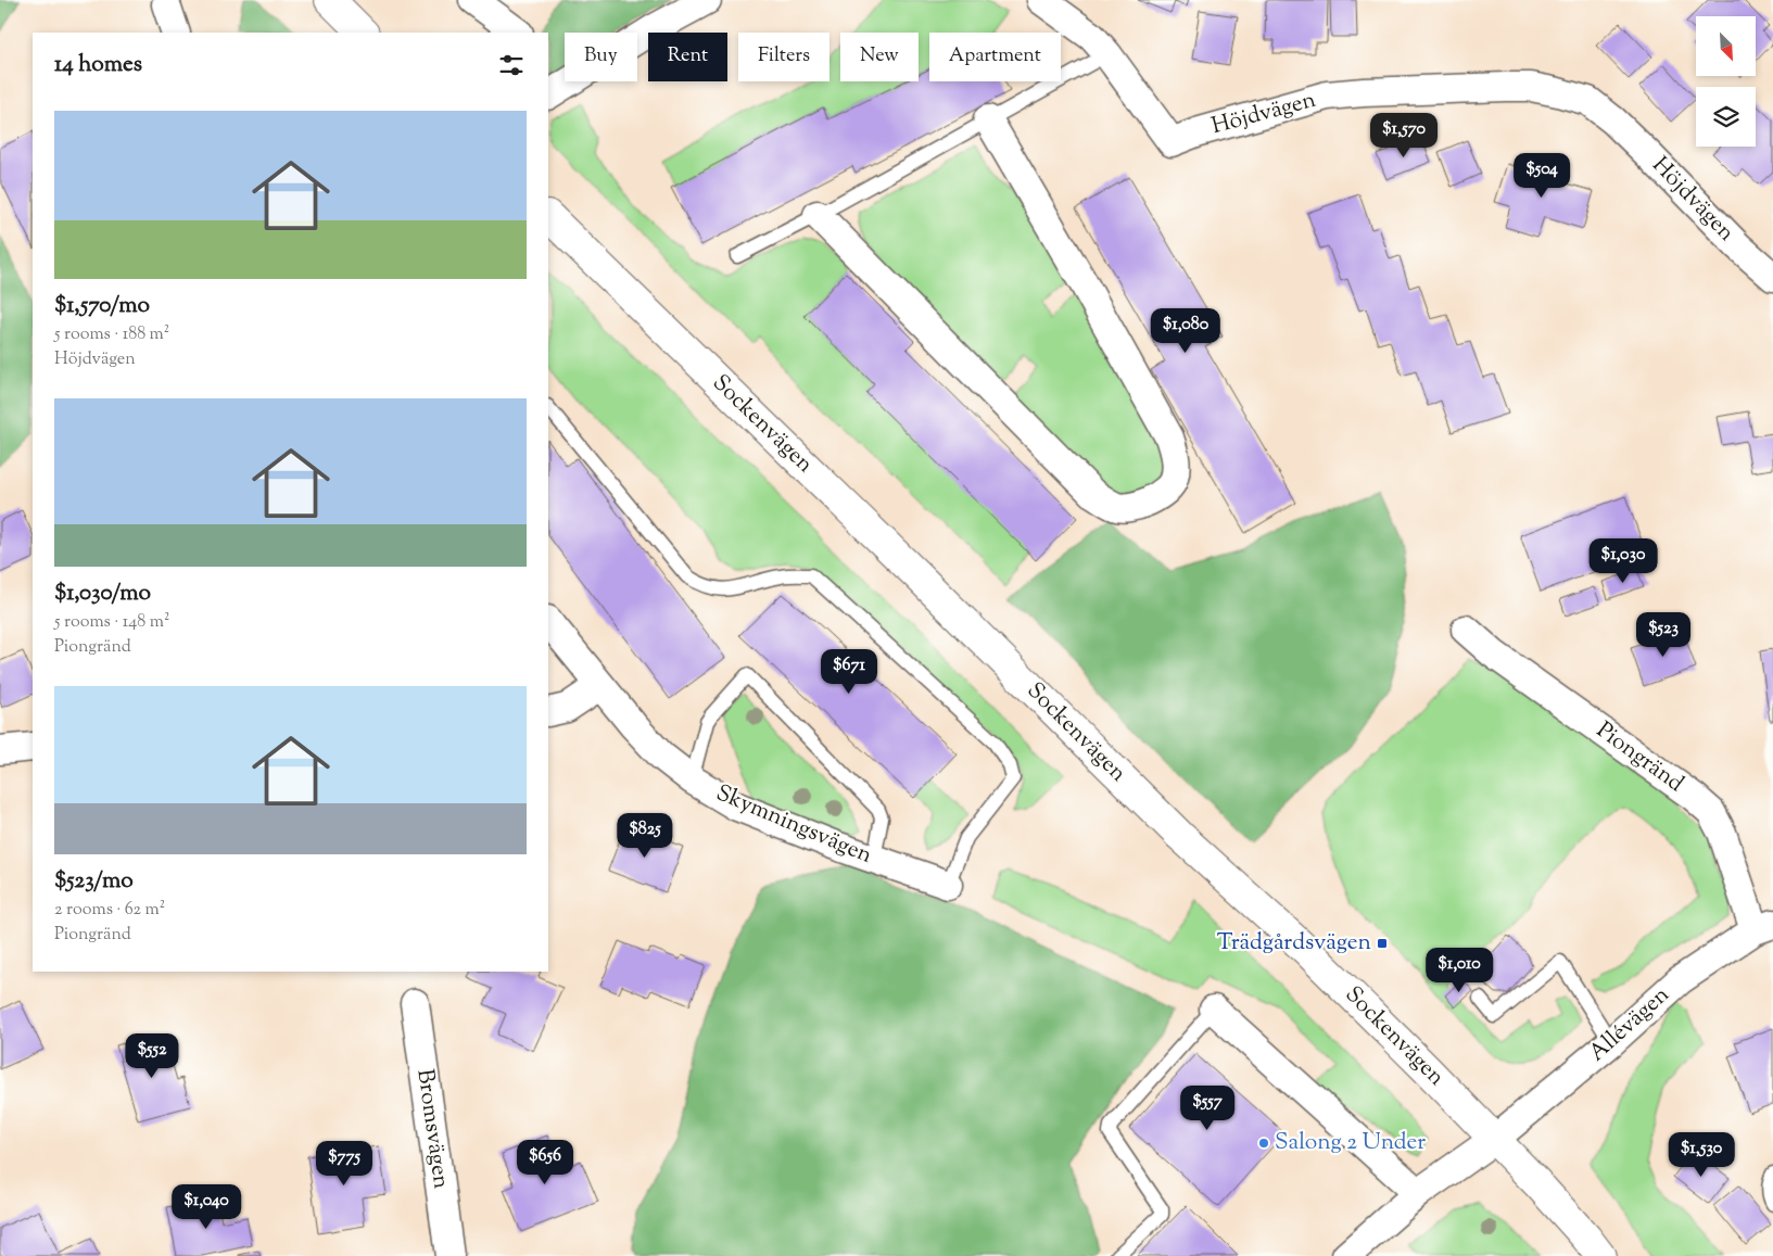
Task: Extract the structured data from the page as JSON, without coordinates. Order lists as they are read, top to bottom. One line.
{"streets":{"street":["Höjdvägen","Sockenvägen","Piongränd","Skymningsvägen","Allévägen","Bromsvägen"]},"crossings":[["Sockenvägen","Allévägen"],["Piongränd","Allévägen"]],"places":{"transit":["Trädgårdsvägen"],"other":["Salong 2 Under"]},"north":"bottom right","page":{"chip":["Buy","Rent","Filters","New","Apartment"],"heading":"14 homes","list":[{"name":"$1,570/mo","note":"5 rooms · 188 m² · Höjdvägen"},{"name":"$1,030/mo","note":"5 rooms · 148 m² · Piongränd"},{"name":"$523/mo","note":"2 rooms · 62 m² · Piongränd"}],"price":["$1,570","$504","$1,080","$1,030","$523","$671","$825","$1,010","$552","$557","$1,530","$656","$775","$1,040"]}}
